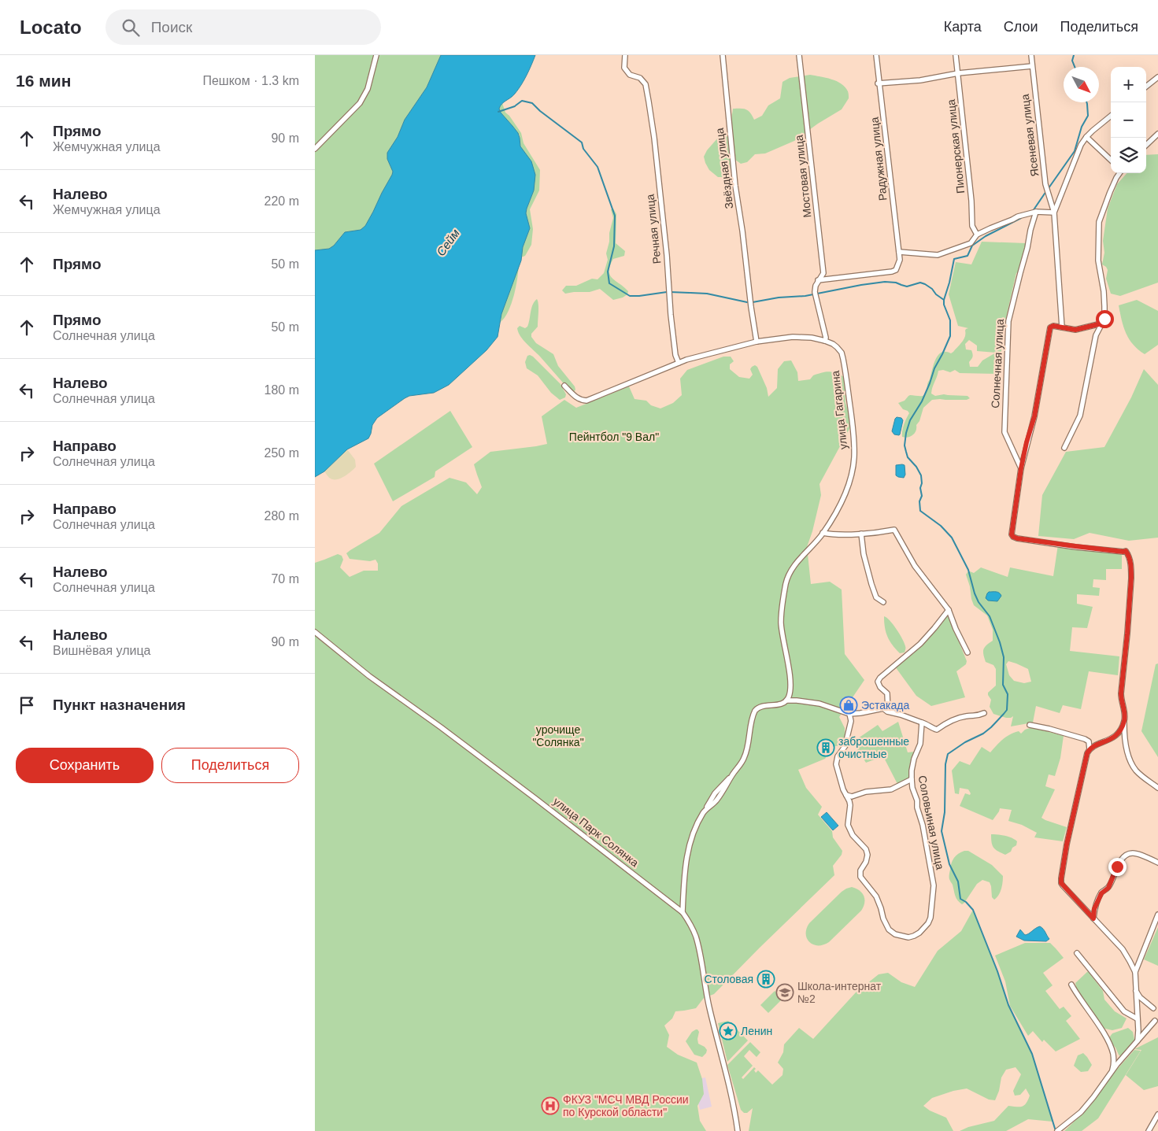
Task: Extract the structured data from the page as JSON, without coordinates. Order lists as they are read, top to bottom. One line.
{"streets":{"street":["Ясеневая улица","Пионерская улица","Радужная улица","Звёздная улица","Мостовая улица","Речная улица","Солнечная улица","улица Гагарина","Соловьиная улица","улица Парк Солянка"]},"crossings":[["Радужная улица","Мостовая улица"],["Звёздная улица","улица Гагарина"],["Мостовая улица","улица Гагарина"],["Речная улица","улица Гагарина"]],"water":["Сейм"],"parks":["Пейнтбол \"9 Вал\"","урочище \"Солянка\""],"places":{"shop":["Эстакада"],"building":["заброшенные очистные","Столовая"],"school or university":["Школа-интернат №2"],"place":["Ленин"],"hospital":["ФКУЗ \"МСЧ МВД России по Курской области\""]},"north":"bottom right","page":{"header":"Locato","search":"Поиск","nav":["Карта","Слои","Поделиться"],"heading":["16 мин","Пешком · 1.3 km"],"map_buttons":["+","−"],"list":[["Прямо","Жемчужная улица","90 m"],["Налево","Жемчужная улица","220 m"],["Прямо","50 m"],["Прямо","Солнечная улица","50 m"],["Налево","Солнечная улица","180 m"],["Направо","Солнечная улица","250 m"],["Направо","Солнечная улица","280 m"],["Налево","Солнечная улица","70 m"],["Налево","Вишнёвая улица","90 m"],"Пункт назначения"],"buttons":["Сохранить","Поделиться"]}}
